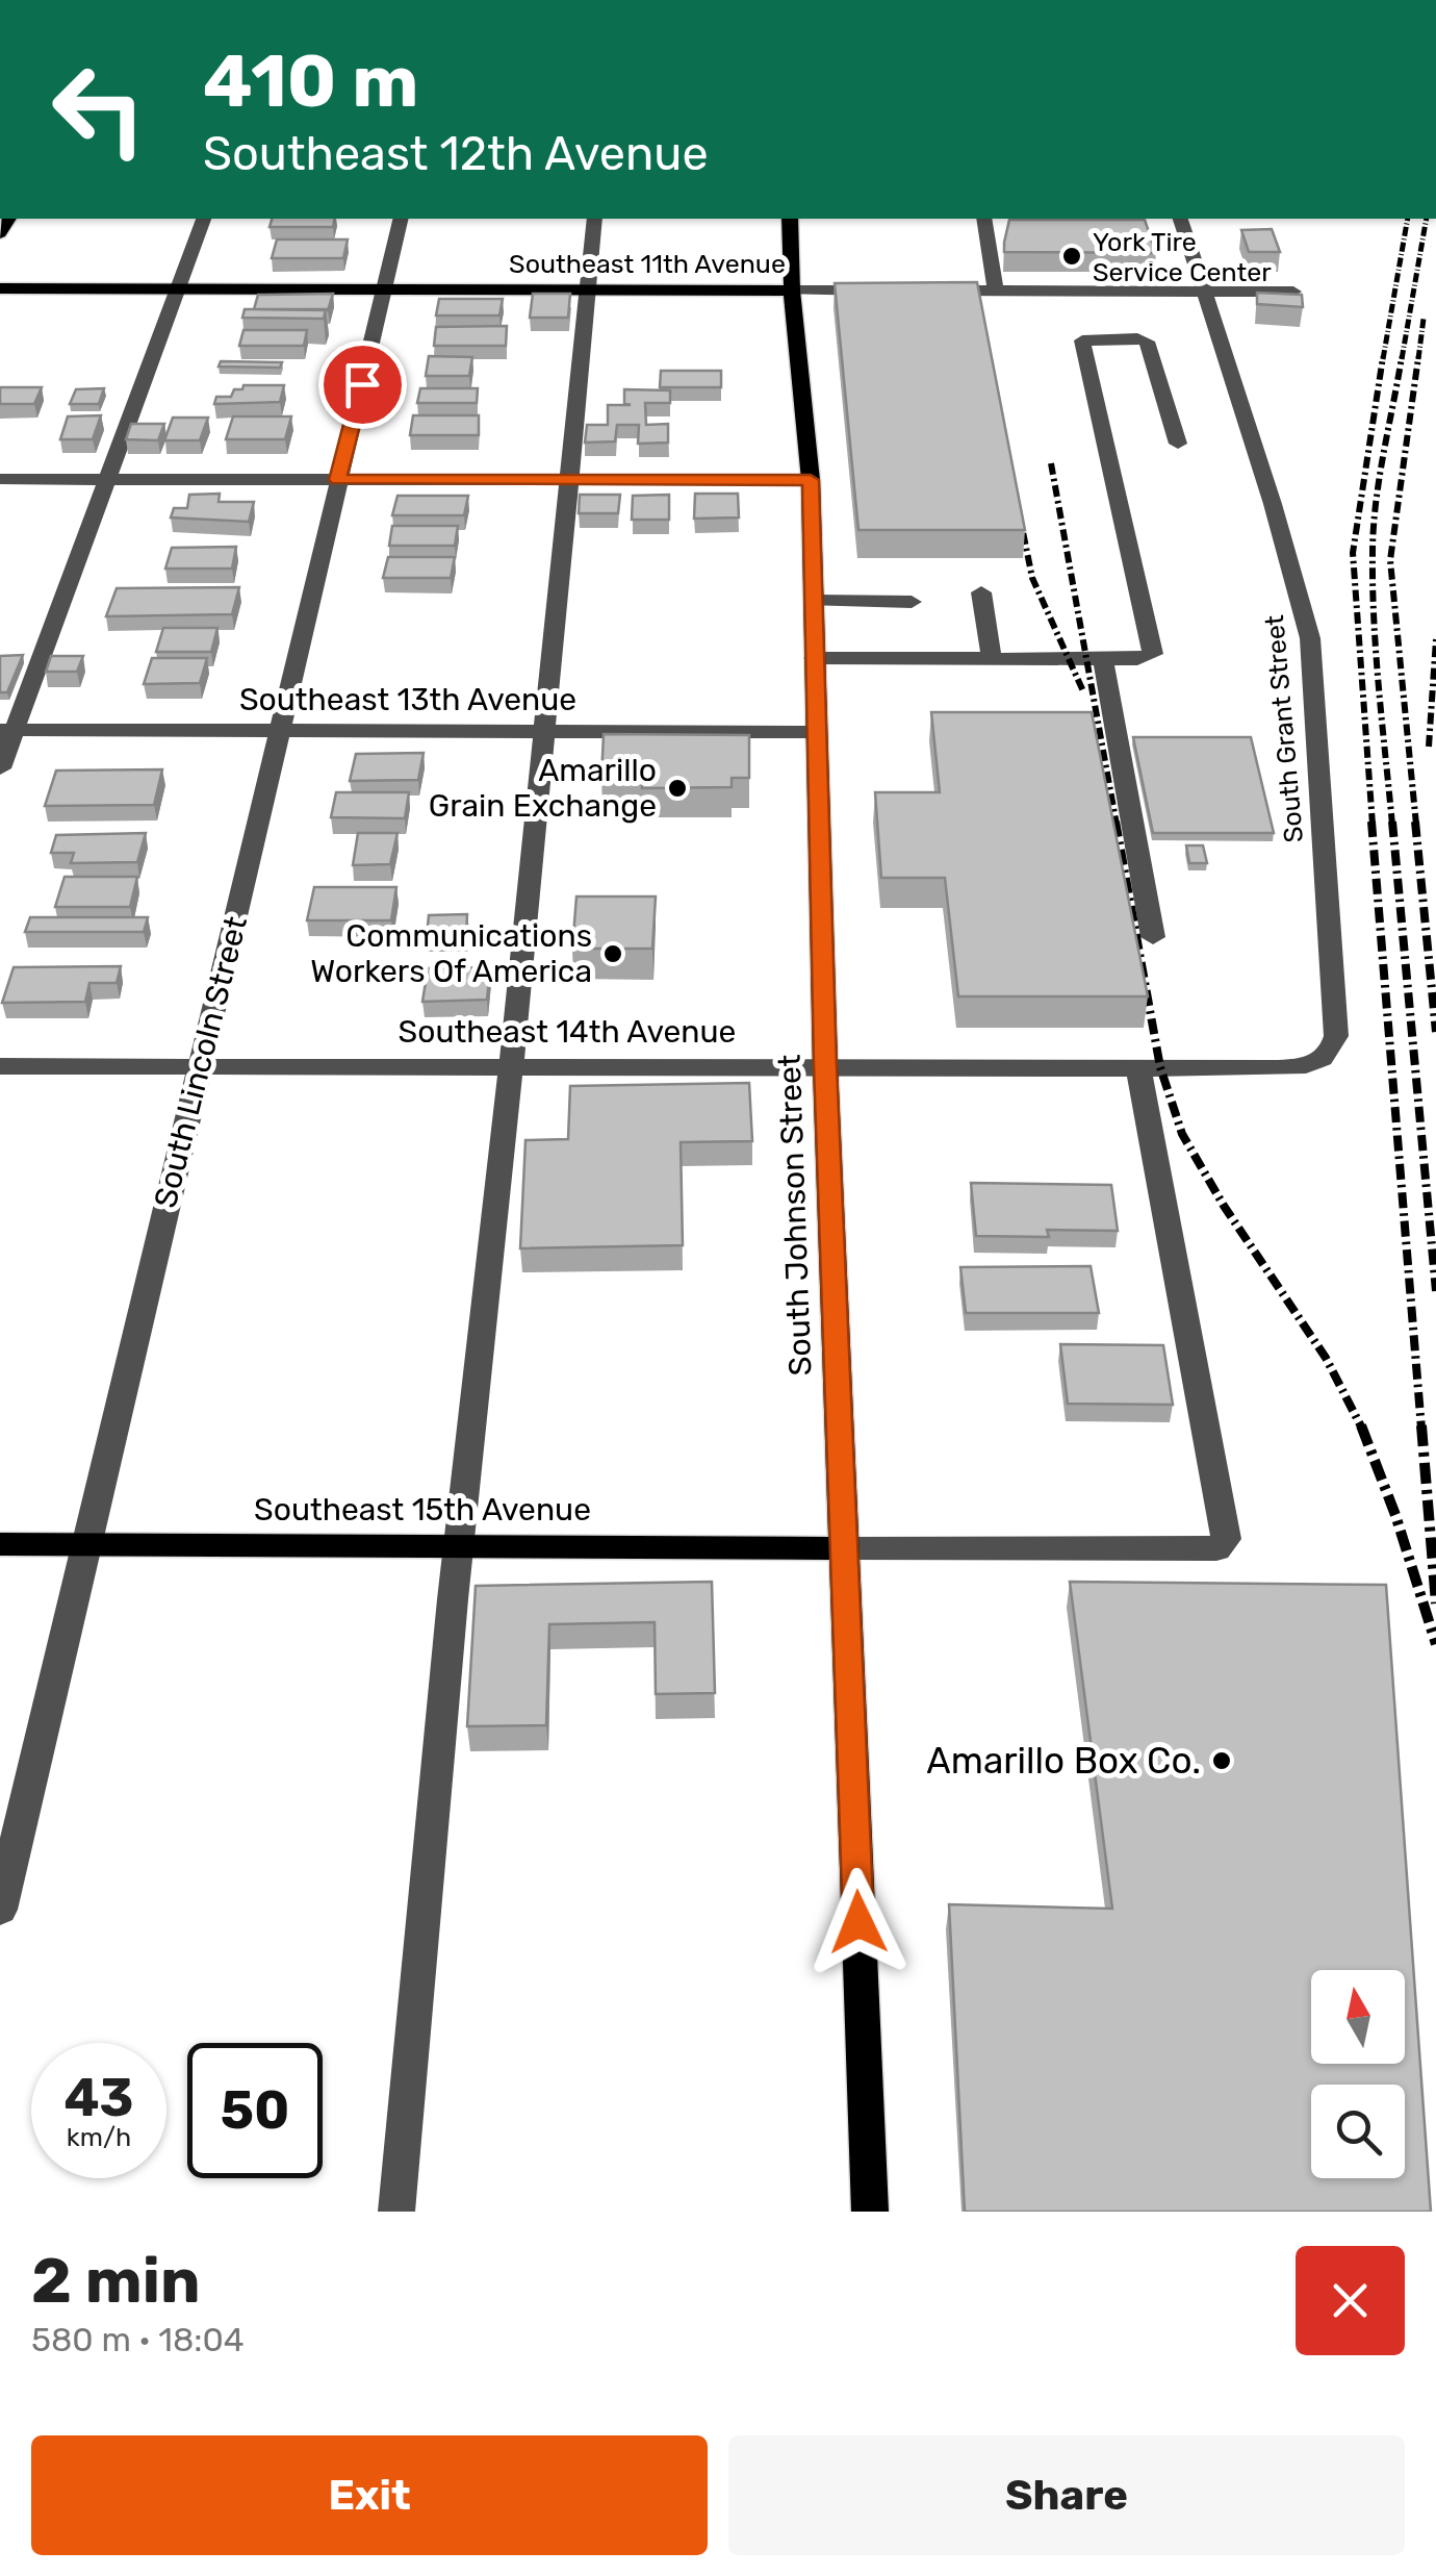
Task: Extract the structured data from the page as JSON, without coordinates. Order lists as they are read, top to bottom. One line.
{"streets":{"main road":["Southeast 11th Avenue","South Johnson Street","Southeast 15th Avenue"],"street":["Southeast 13th Avenue","South Grant Street","Southeast 14th Avenue","South Lincoln Street"]},"crossings":[["Southeast 11th Avenue","South Lincoln Street"],["Southeast 11th Avenue","South Johnson Street"],["Southeast 13th Avenue","South Lincoln Street"],["Southeast 13th Avenue","South Johnson Street"],["South Grant Street","Southeast 14th Avenue"],["Southeast 14th Avenue","South Lincoln Street"],["Southeast 14th Avenue","South Johnson Street"],["South Lincoln Street","Southeast 15th Avenue"],["South Johnson Street","Southeast 15th Avenue"]],"places":["York Tire Service Center","Amarillo Grain Exchange","Communications Workers Of America","Amarillo Box Co."],"north":"top","page":{"turn":["410 m","Southeast 12th Avenue"],"speed":"43 km/h","limit":"50","heading":["2 min","580 m · 18:04"],"buttons":["Exit","Share"]}}
